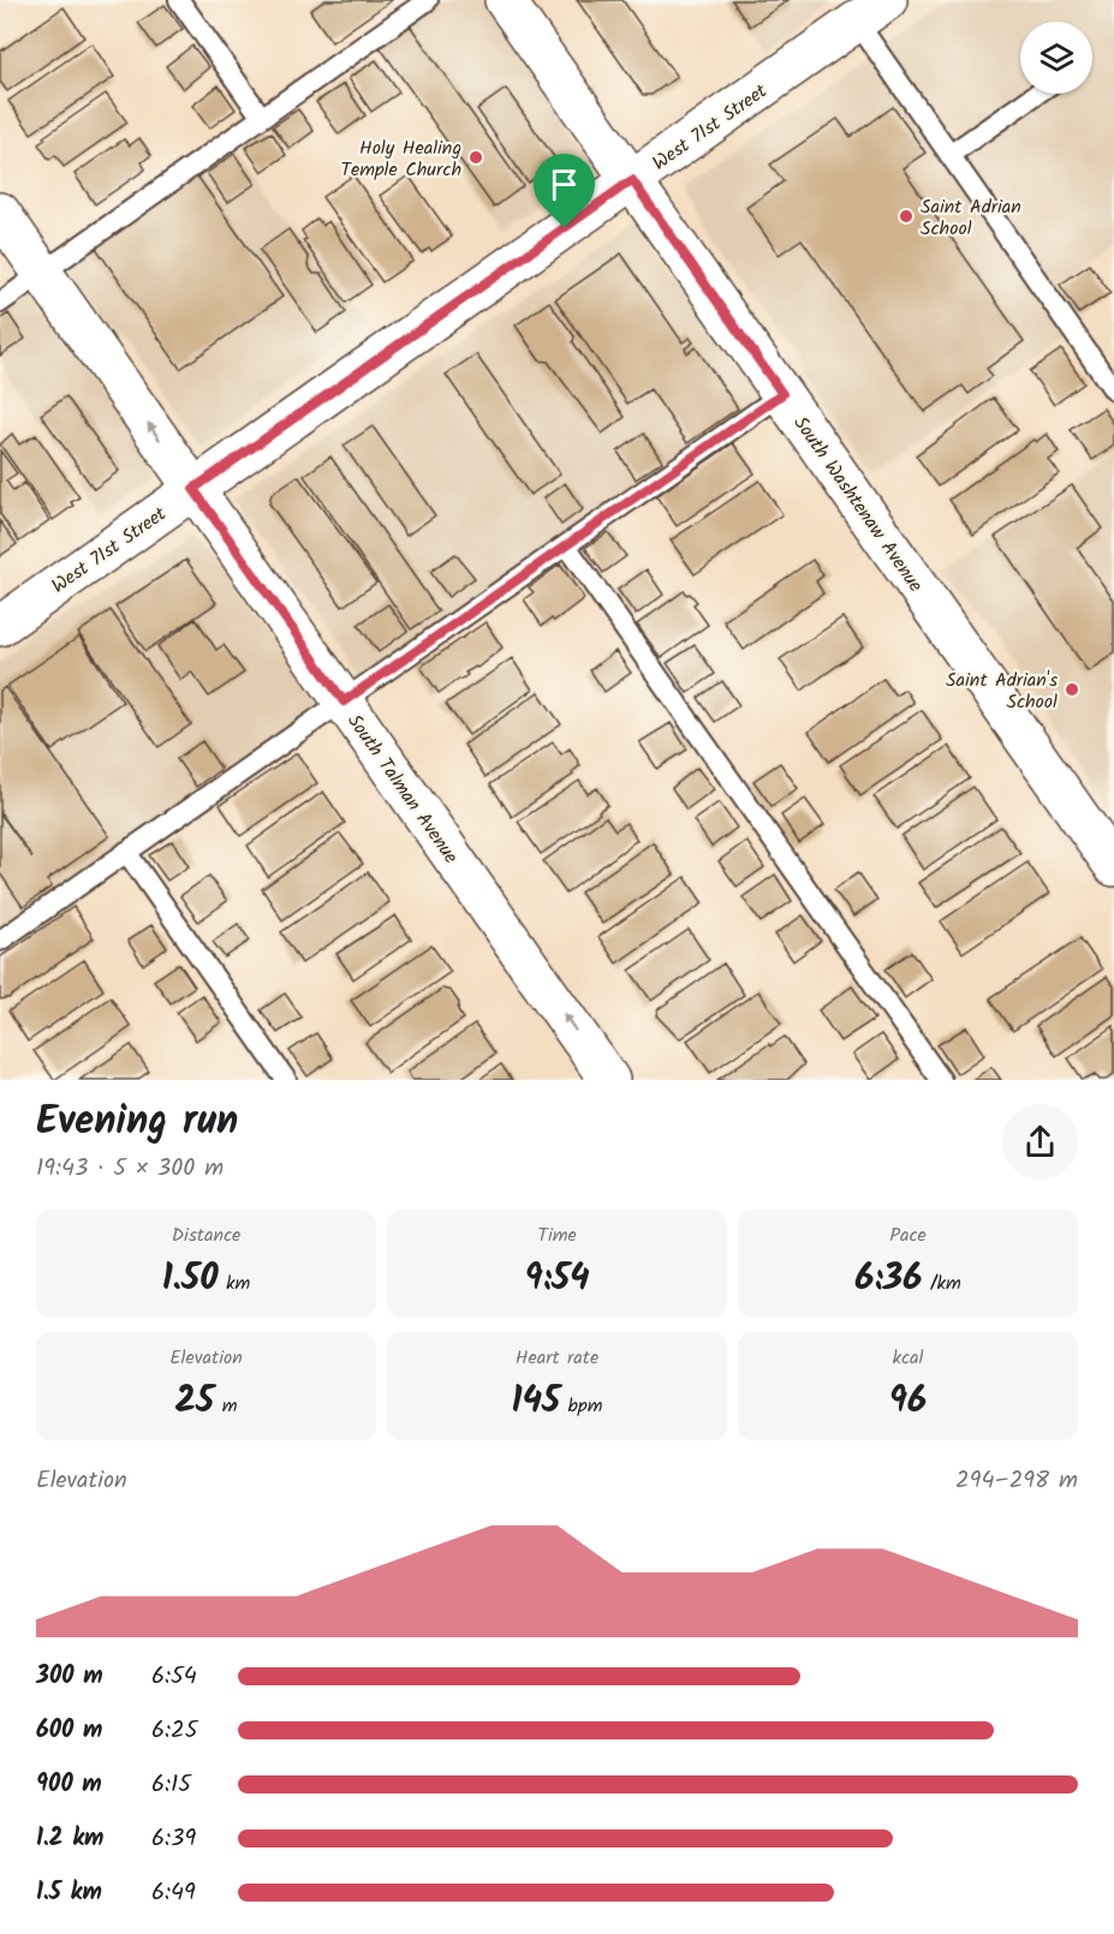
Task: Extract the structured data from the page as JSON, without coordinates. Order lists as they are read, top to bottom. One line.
{"streets":{"street":["West 71st Street","South Washtenaw Avenue","South Talman Avenue"]},"crossings":[["West 71st Street","South Washtenaw Avenue"],["West 71st Street","South Talman Avenue"]],"one_way":["South Talman Avenue"],"places":["Holy Healing Temple Church","Saint Adrian School","Saint Adrian's School"],"page":{"heading":["Evening run","19:43 · 5 × 300 m"],"stats":[["Distance","1.50 km"],["Time","9:54"],["Pace","6:36 /km"],["Elevation","25 m"],["Heart rate","145 bpm"],["kcal","96"]],"chart":["Elevation","294–298 m"],"list":[{"name":"300 m","note":"6:54"},{"name":"600 m","note":"6:25"},{"name":"900 m","note":"6:15"},{"name":"1.2 km","note":"6:39"},{"name":"1.5 km","note":"6:49"}]}}
